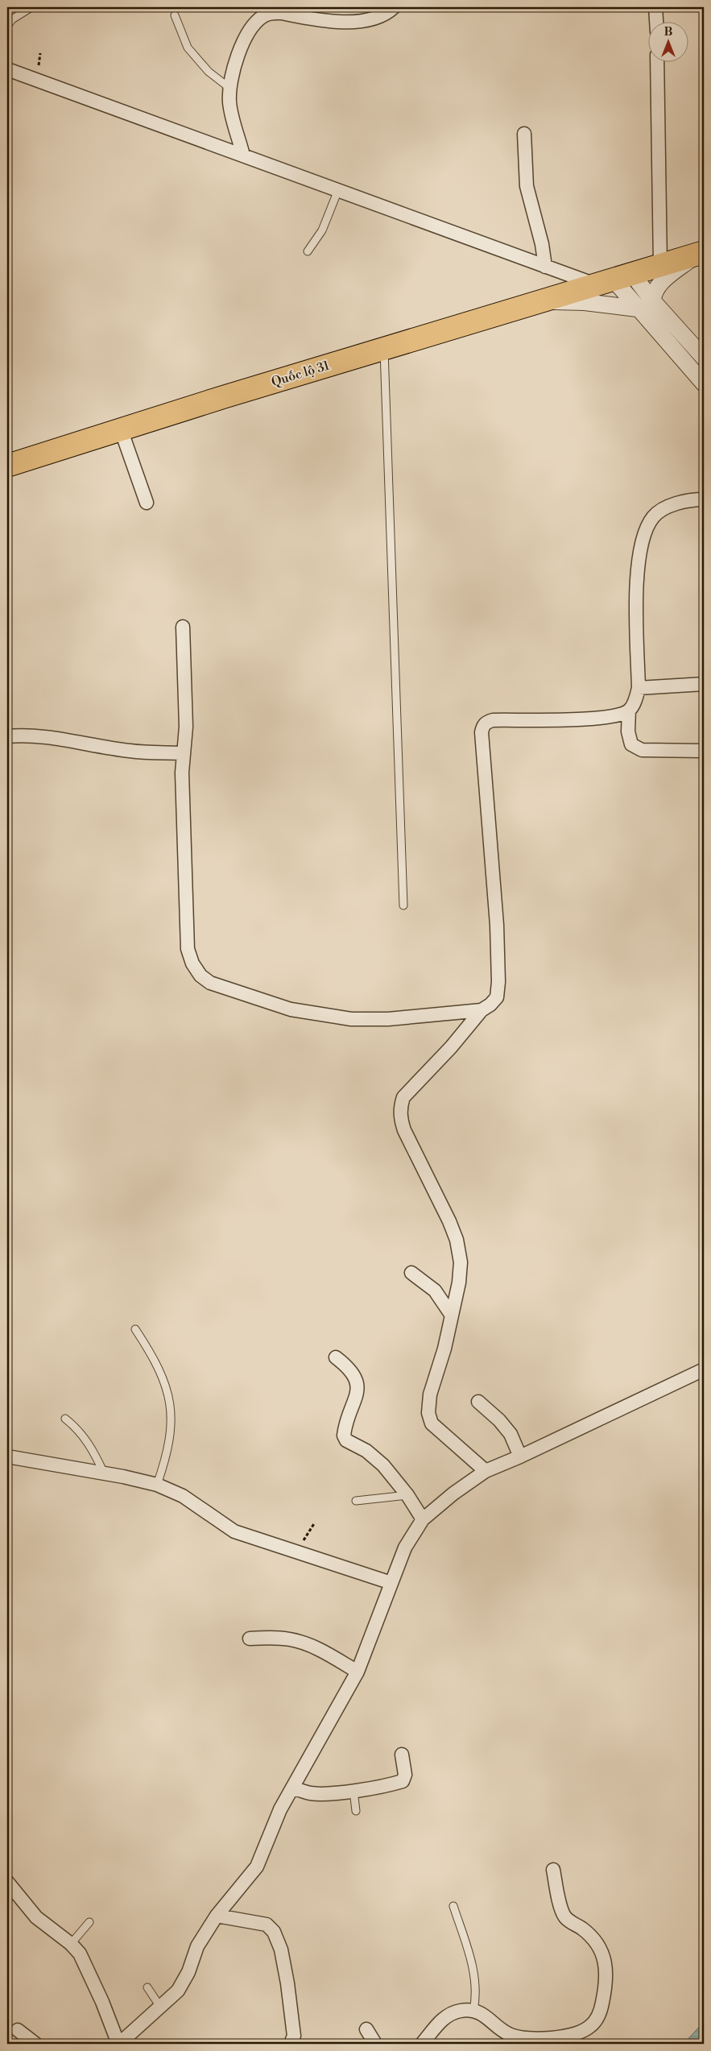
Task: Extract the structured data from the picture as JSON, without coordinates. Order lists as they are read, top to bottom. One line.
{"streets":{"highway":["Quốc lộ 31"]},"north":"top"}
